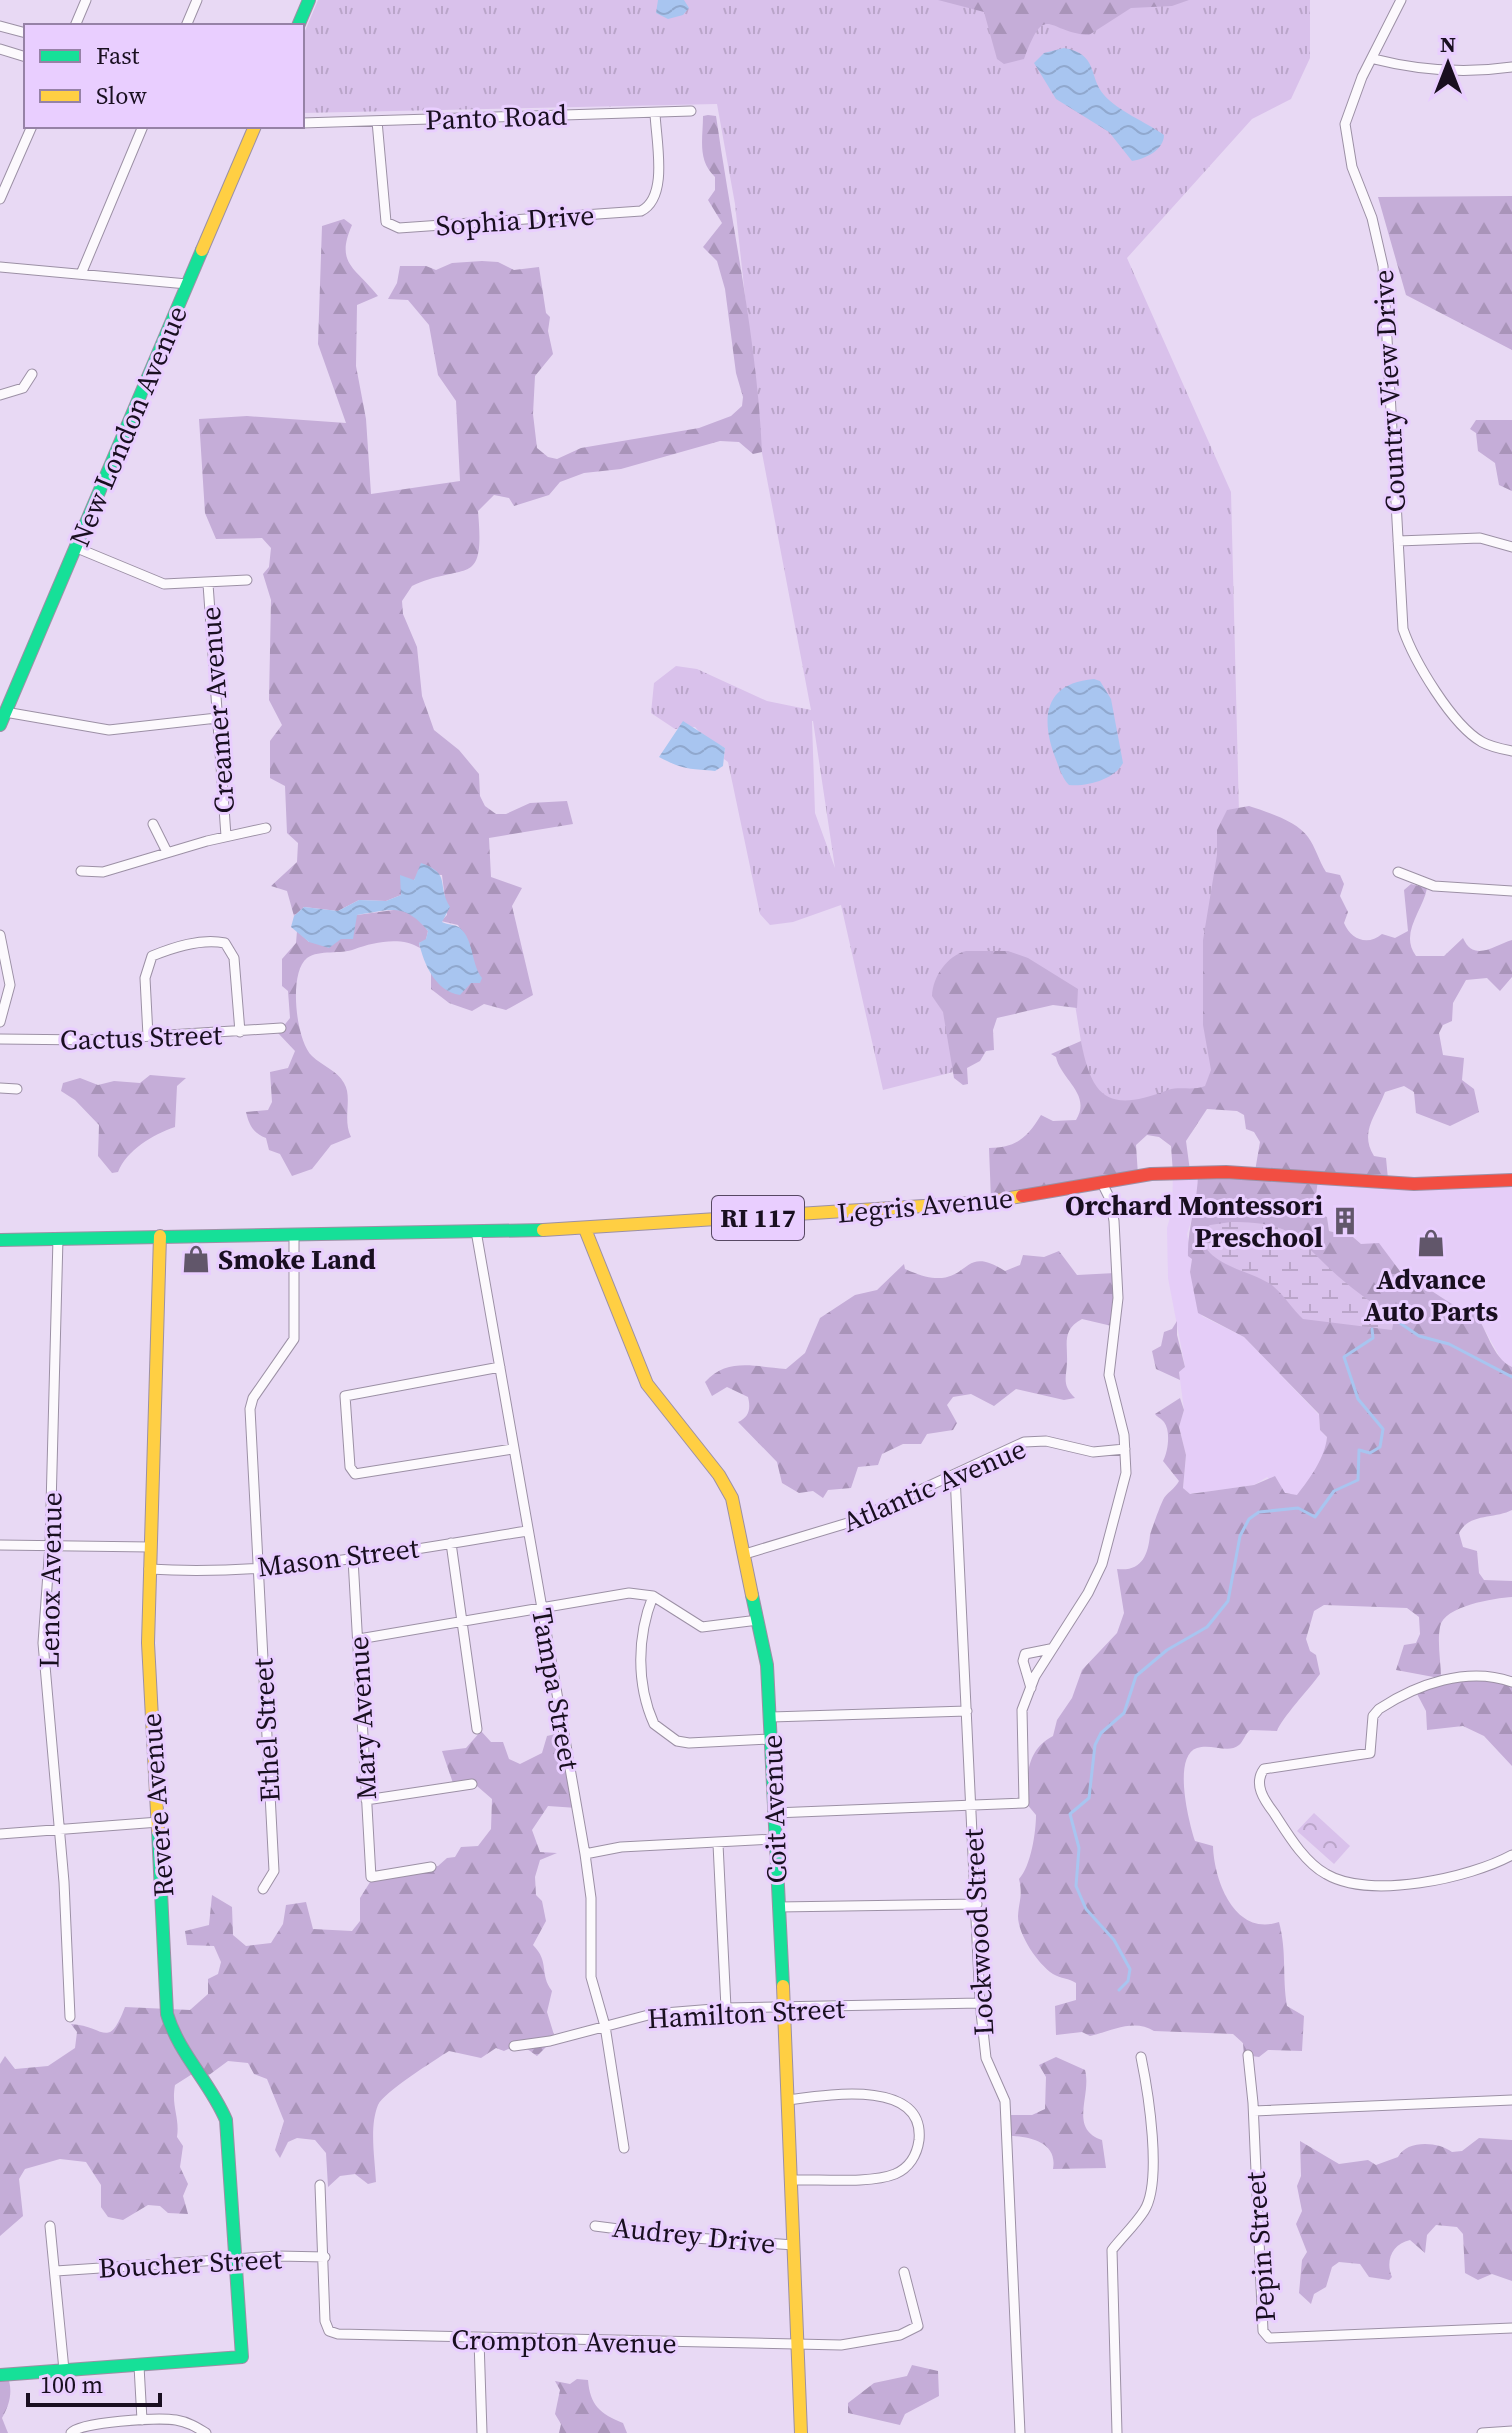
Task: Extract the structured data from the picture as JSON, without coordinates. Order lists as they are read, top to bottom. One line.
{"streets":{"street":["Panto Road","Sophia Drive","Country View Drive","New London Avenue","Creamer Avenue","Cactus Street","Legris Avenue","RI 117","Atlantic Avenue","Mason Street","Lenox Avenue","Tampa Street","Mary Avenue","Ethel Street","Revere Avenue","Coit Avenue","Lockwood Street","Hamilton Street","Audrey Drive","Pepin Street","Boucher Street","Crompton Avenue"]},"crossings":[["Panto Road","Sophia Drive"],["Legris Avenue","Lenox Avenue"],["Legris Avenue","Tampa Street"],["Legris Avenue","Ethel Street"],["Legris Avenue","Revere Avenue"],["Legris Avenue","Coit Avenue"],["Atlantic Avenue","Coit Avenue"],["Atlantic Avenue","Lockwood Street"],["Mason Street","Tampa Street"],["Mason Street","Mary Avenue"],["Mason Street","Ethel Street"],["Mason Street","Revere Avenue"],["Tampa Street","Hamilton Street"],["Revere Avenue","Boucher Street"],["Coit Avenue","Hamilton Street"],["Coit Avenue","Audrey Drive"],["Coit Avenue","Crompton Avenue"],["Lockwood Street","Hamilton Street"],["Boucher Street","Crompton Avenue"]],"places":{"building":["Orchard Montessori Preschool"],"shop":["Advance Auto Parts","Smoke Land"]},"legend":["Fast","Slow"],"scale_bar":"100 m","north":"top"}
